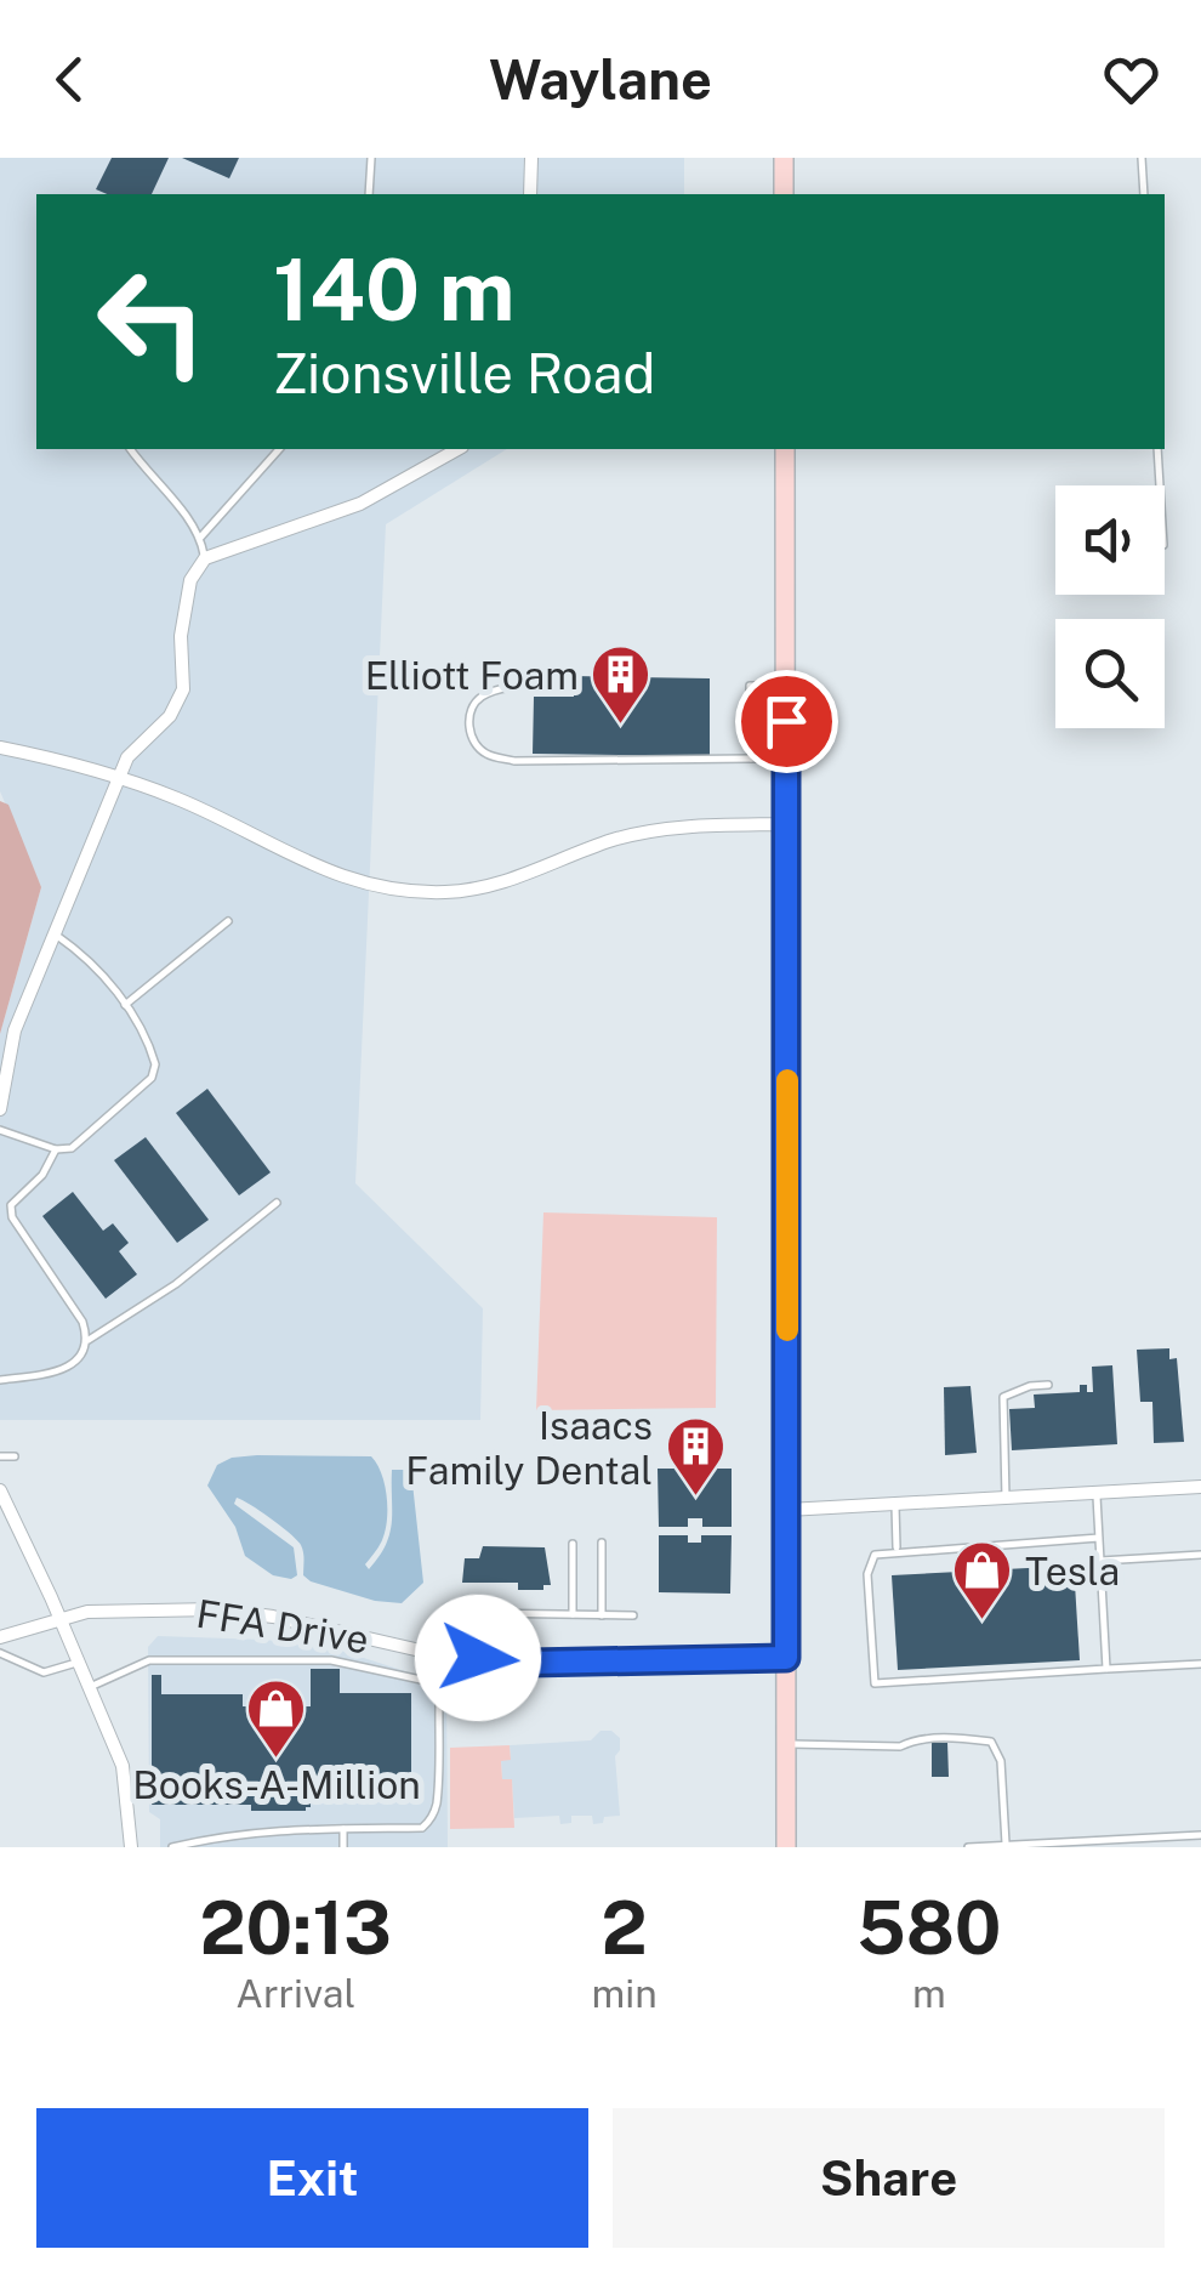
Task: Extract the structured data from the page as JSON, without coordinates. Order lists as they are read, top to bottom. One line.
{"streets":{"street":["FFA Drive"]},"places":{"building":["Elliott Foam","Isaacs Family Dental"],"shop":["Tesla","Books-A-Million"]},"page":{"header":"Waylane","turn":["140 m","Zionsville Road"],"eta":["20:13","Arrival","2","min","580","m"],"buttons":["Exit","Share"]}}
